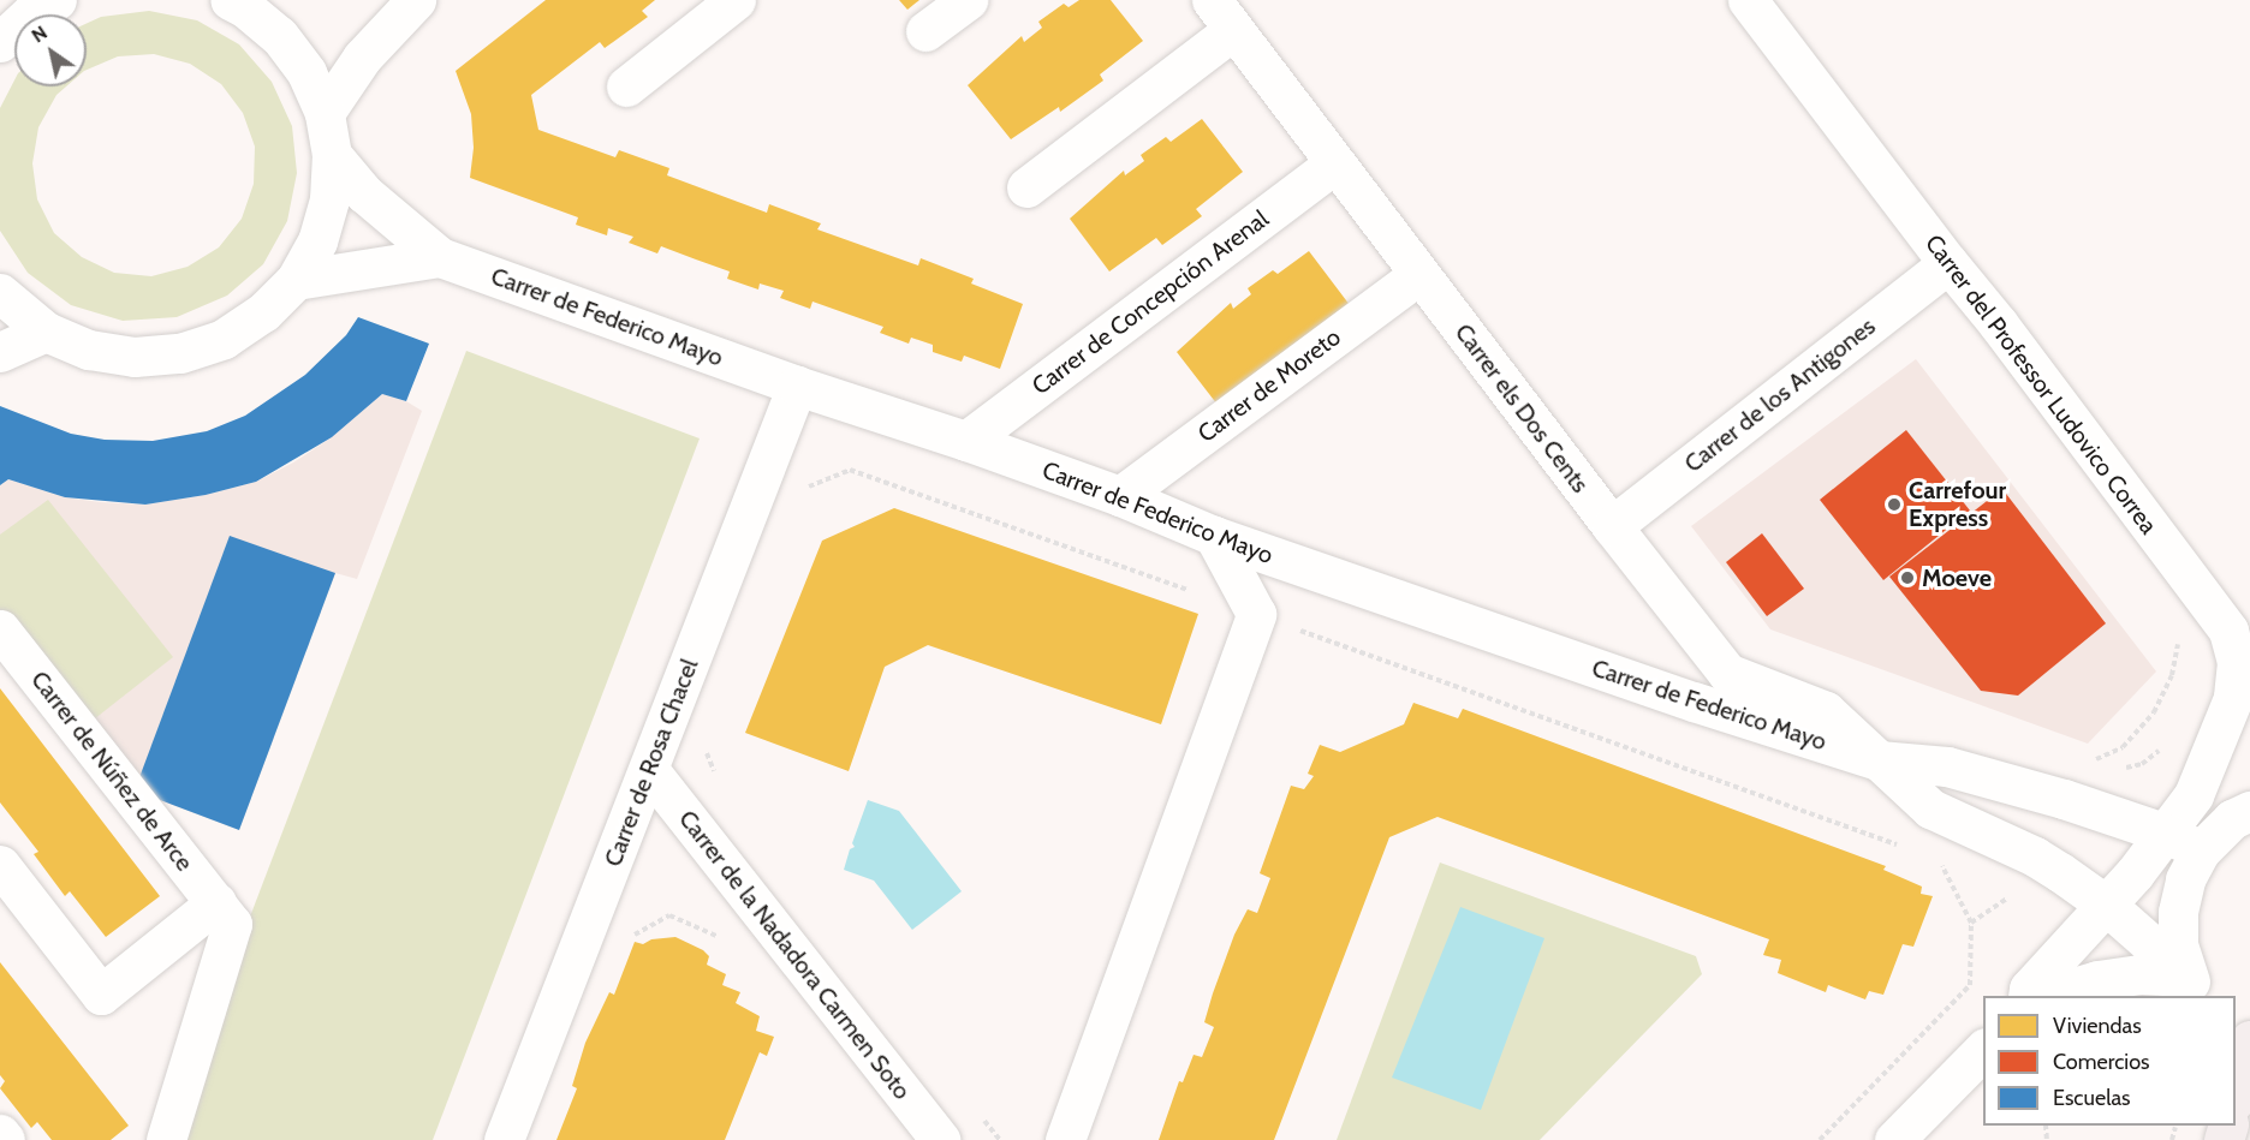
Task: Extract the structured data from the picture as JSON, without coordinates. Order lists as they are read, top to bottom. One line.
{"streets":{"street":["Carrer de Concepción Arenal","Carrer de Federico Mayo","Carrer del Professor Ludovico Correa","Carrer de Moreto","Carrer de los Antigones","Carrer els Dos Cents","Carrer de Rosa Chacel","Carrer de Núñez de Arce","Carrer de la Nadadora Carmen Soto"]},"crossings":[["Carrer de Concepción Arenal","Carrer de Federico Mayo"],["Carrer de Concepción Arenal","Carrer els Dos Cents"],["Carrer de Federico Mayo","Carrer del Professor Ludovico Correa"],["Carrer de Federico Mayo","Carrer de Moreto"],["Carrer de Federico Mayo","Carrer els Dos Cents"],["Carrer de Federico Mayo","Carrer de Rosa Chacel"],["Carrer del Professor Ludovico Correa","Carrer de los Antigones"],["Carrer de Moreto","Carrer els Dos Cents"],["Carrer de los Antigones","Carrer els Dos Cents"],["Carrer de Rosa Chacel","Carrer de la Nadadora Carmen Soto"]],"places":["Carrefour Express","Moeve"],"legend":["Viviendas","Comercios","Escuelas"],"north":"top left"}
